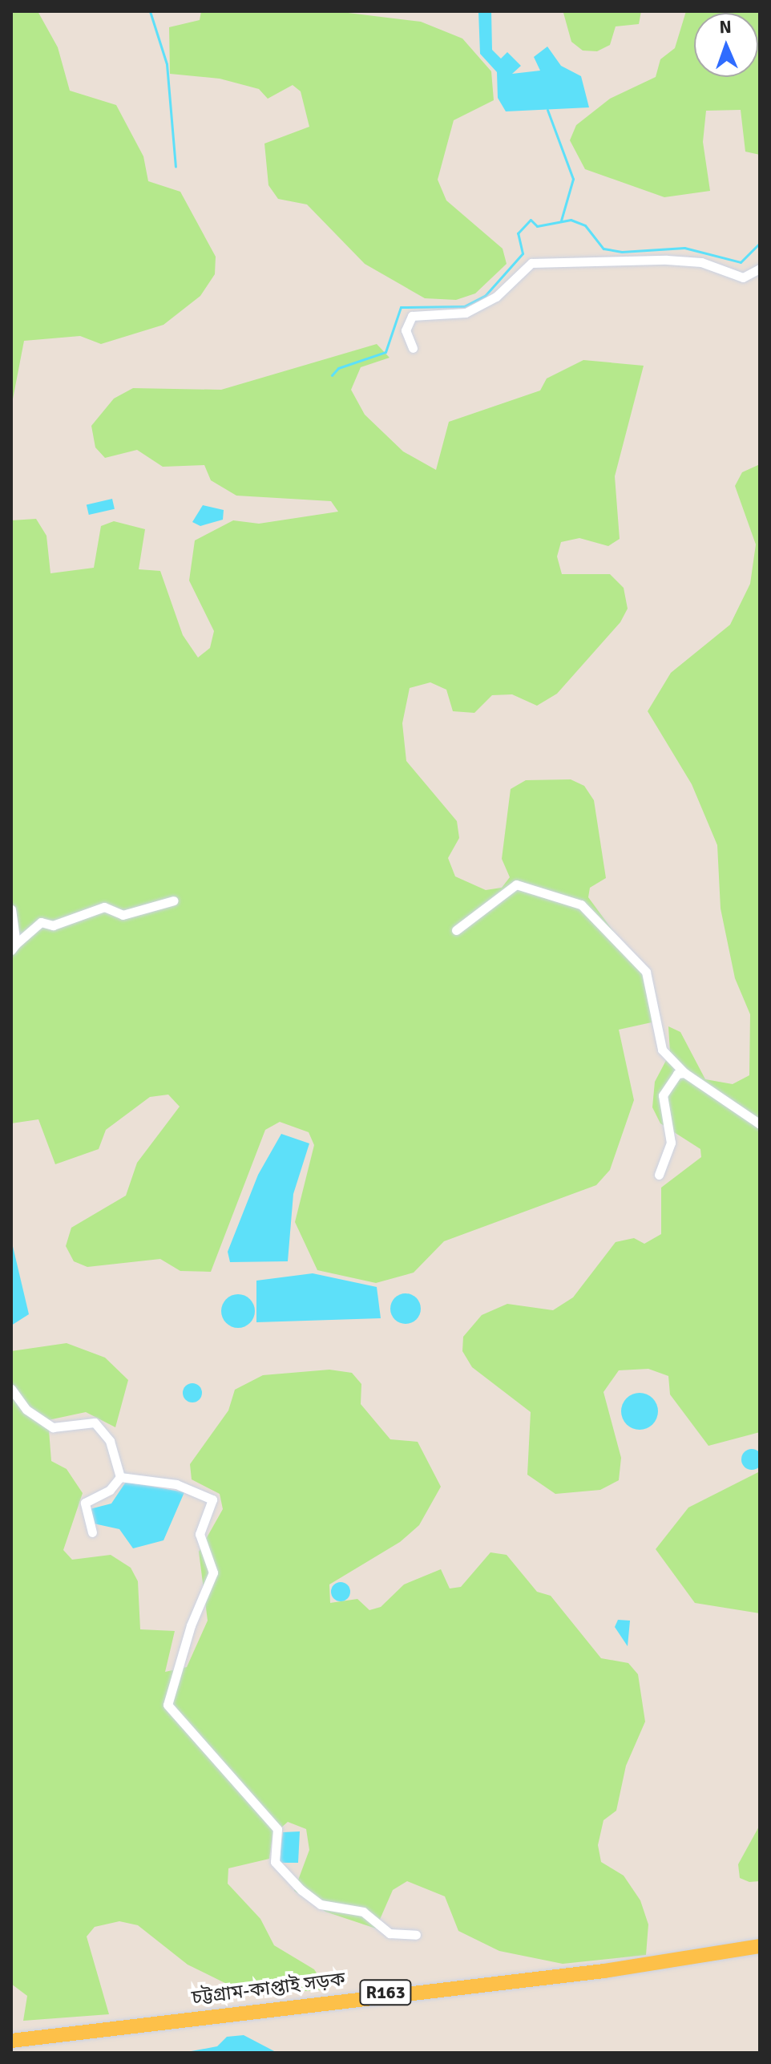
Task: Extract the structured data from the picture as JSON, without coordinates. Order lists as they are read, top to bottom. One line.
{"streets":{"main road":["চট্টগ্রাম-কাপ্তাই সড়ক","R163"]},"north":"top"}
